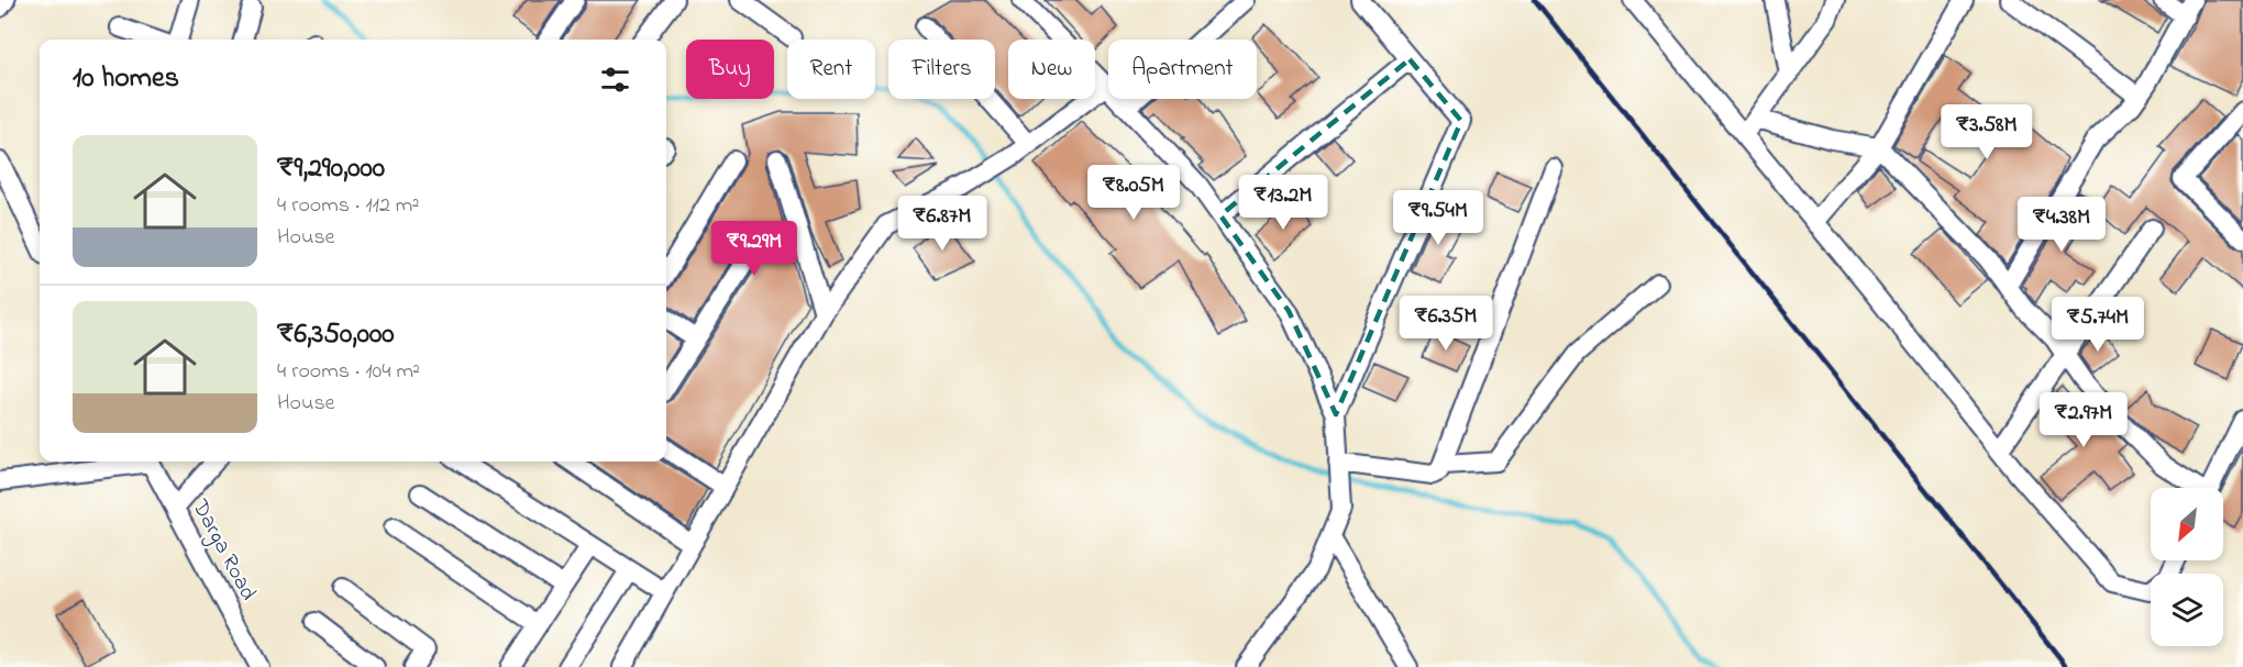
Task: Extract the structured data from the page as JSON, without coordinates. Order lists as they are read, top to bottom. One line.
{"streets":{"street":["Darga Road"]},"north":"bottom left","page":{"chip":["Buy","Rent","Filters","New","Apartment"],"heading":"10 homes","price":["₹3.58M","₹8.05M","₹13.2M","₹9.54M","₹6.87M","₹4.38M","₹9.29M","₹6.35M","₹5.74M","₹2.97M"],"list":[{"name":"₹9,290,000","note":"4 rooms · 112 m² · House"},{"name":"₹6,350,000","note":"4 rooms · 104 m² · House"}]}}
